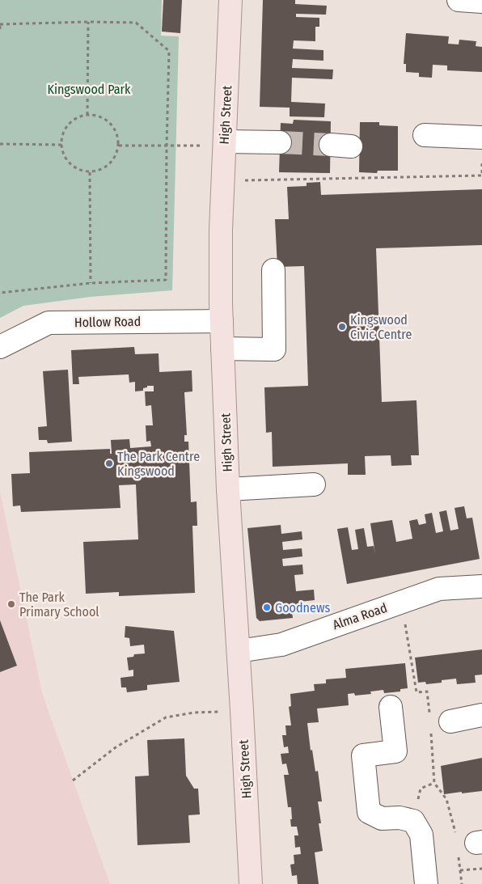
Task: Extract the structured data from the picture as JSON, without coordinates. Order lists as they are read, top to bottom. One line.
{"streets":{"main road":["High Street"],"street":["Hollow Road","Alma Road"]},"crossings":[["High Street","Hollow Road"],["High Street","Alma Road"]],"parks":["Kingswood Park"],"places":["Kingswood Civic Centre","The Park Centre Kingswood","The Park Primary School","Goodnews"]}
